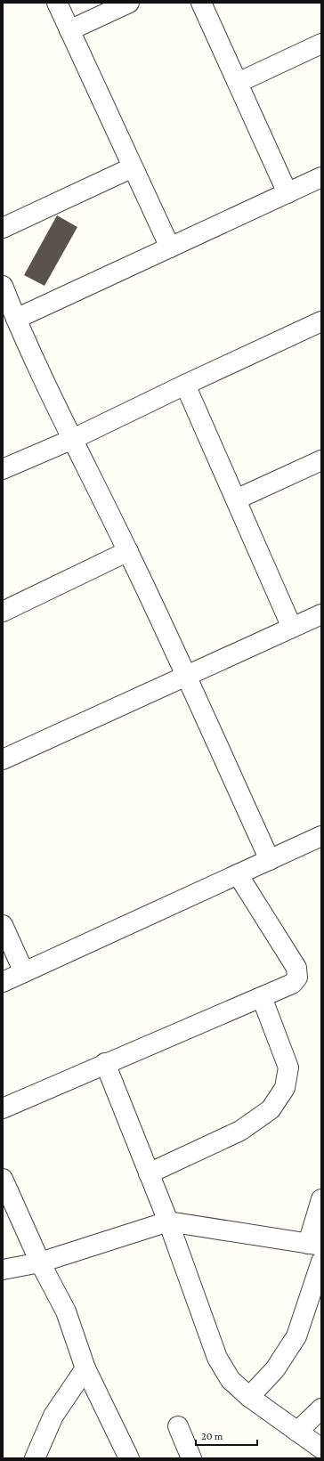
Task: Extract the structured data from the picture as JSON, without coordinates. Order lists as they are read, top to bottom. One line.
{"scale_bar":"20 m"}
